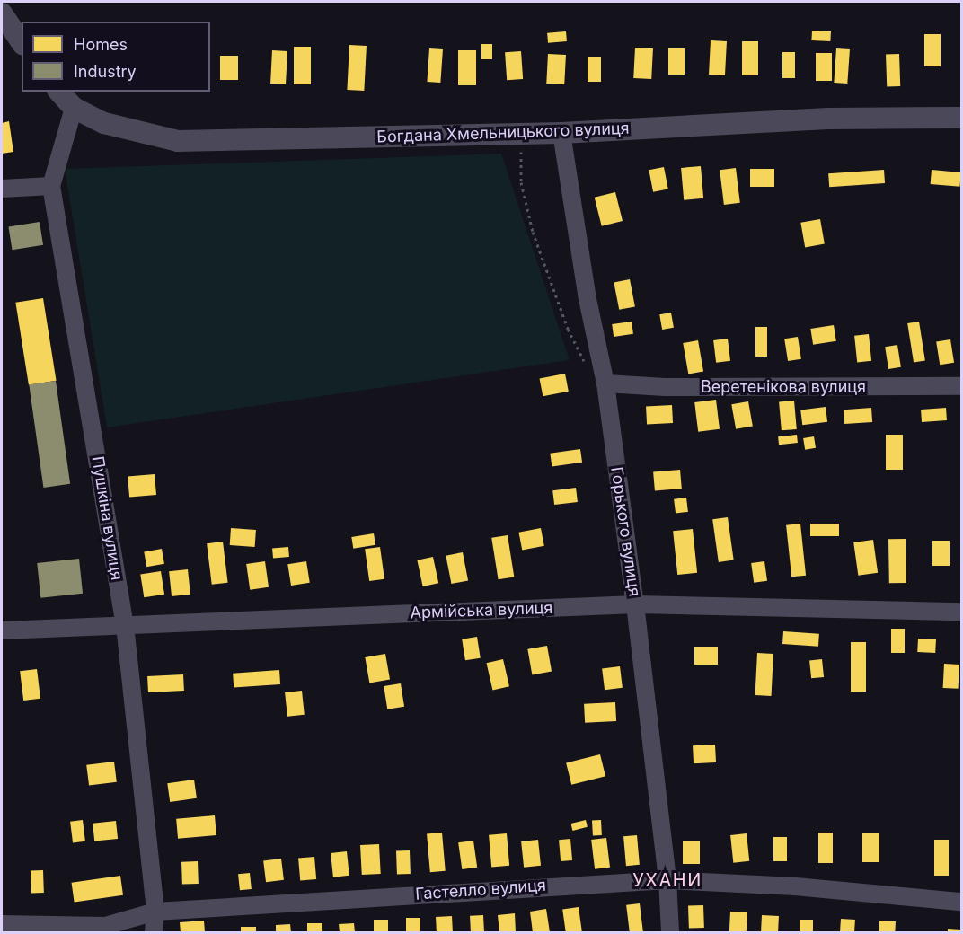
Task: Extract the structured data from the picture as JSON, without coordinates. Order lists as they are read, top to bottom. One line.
{"streets":{"street":["Богдана Хмельницького вулиця","Веретенікова вулиця","Пушкіна вулиця","Горького вулиця","Армійська вулиця","Гастелло вулиця"]},"crossings":[["Богдана Хмельницького вулиця","Пушкіна вулиця"],["Богдана Хмельницького вулиця","Горького вулиця"],["Веретенікова вулиця","Горького вулиця"],["Пушкіна вулиця","Армійська вулиця"],["Пушкіна вулиця","Гастелло вулиця"],["Горького вулиця","Армійська вулиця"],["Горького вулиця","Гастелло вулиця"]],"districts":["УХАНИ"],"legend":["Homes","Industry"]}
